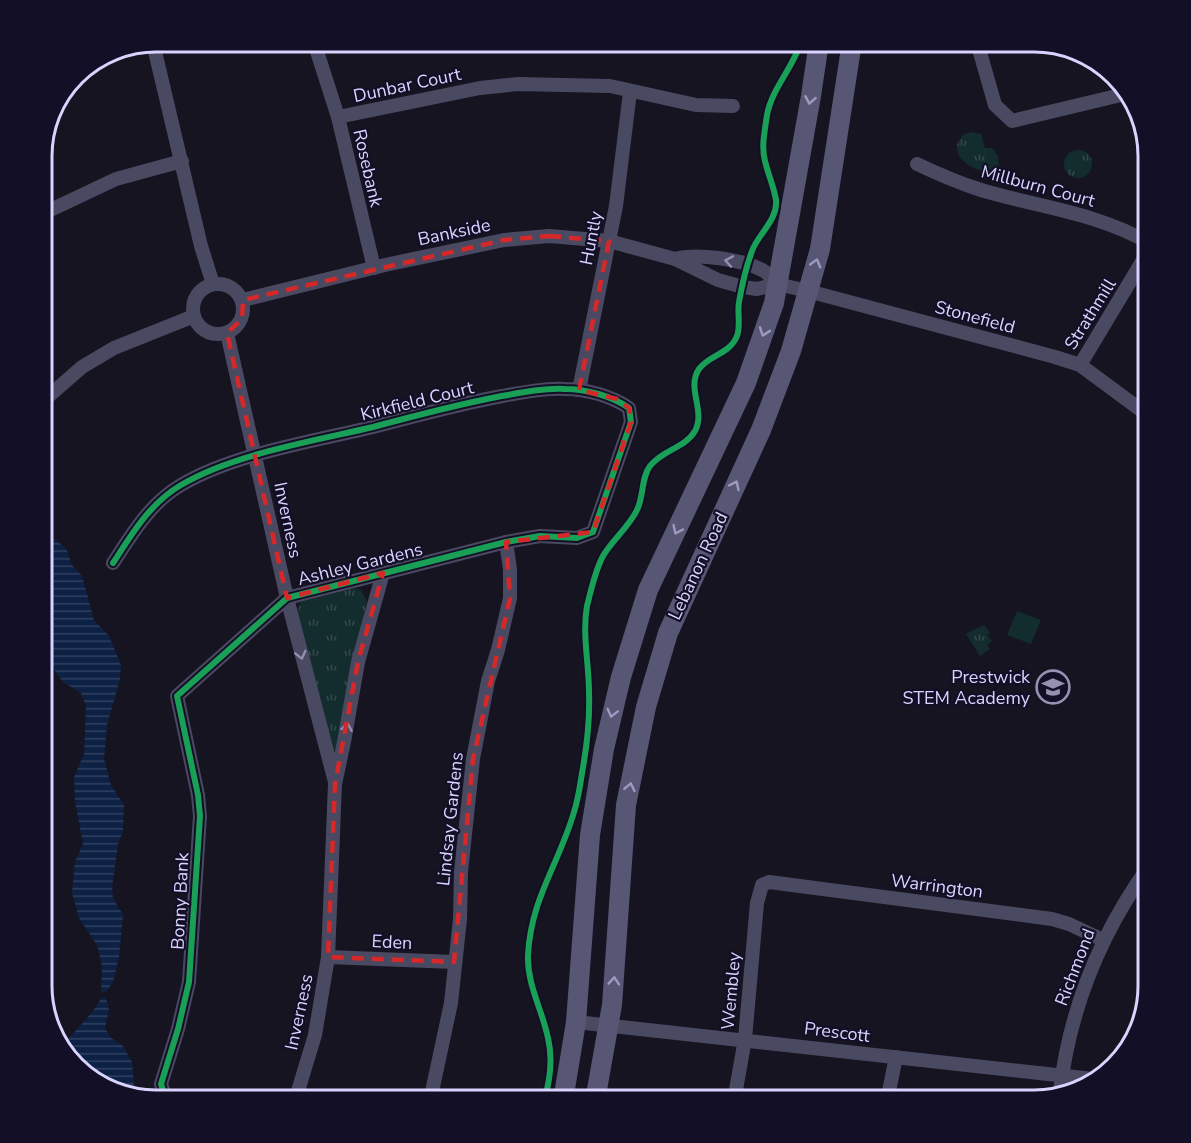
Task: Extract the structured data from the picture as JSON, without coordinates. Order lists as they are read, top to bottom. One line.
{"streets":{"main road":["Lebanon Road"],"street":["Dunbar Court","Rosebank","Millburn Court","Bankside","Huntly","Strathmill","Stonefield","Kirkfield Court","Inverness","Ashley Gardens","Lindsay Gardens","Warrington","Bonny Bank","Eden","Richmond","Wembley","Prescott"]},"crossings":[["Dunbar Court","Rosebank"],["Dunbar Court","Huntly"],["Rosebank","Bankside"],["Bankside","Huntly"],["Bankside","Stonefield"],["Bankside","Inverness"],["Bankside","Lebanon Road"],["Huntly","Kirkfield Court"],["Strathmill","Stonefield"],["Stonefield","Lebanon Road"],["Kirkfield Court","Inverness"],["Kirkfield Court","Ashley Gardens"],["Inverness","Ashley Gardens"],["Inverness","Eden"],["Ashley Gardens","Lindsay Gardens"],["Ashley Gardens","Bonny Bank"],["Lebanon Road","Prescott"],["Lindsay Gardens","Eden"],["Warrington","Richmond"],["Warrington","Wembley"],["Richmond","Prescott"],["Wembley","Prescott"]],"places":{"school or university":["Prestwick STEM Academy"]}}
